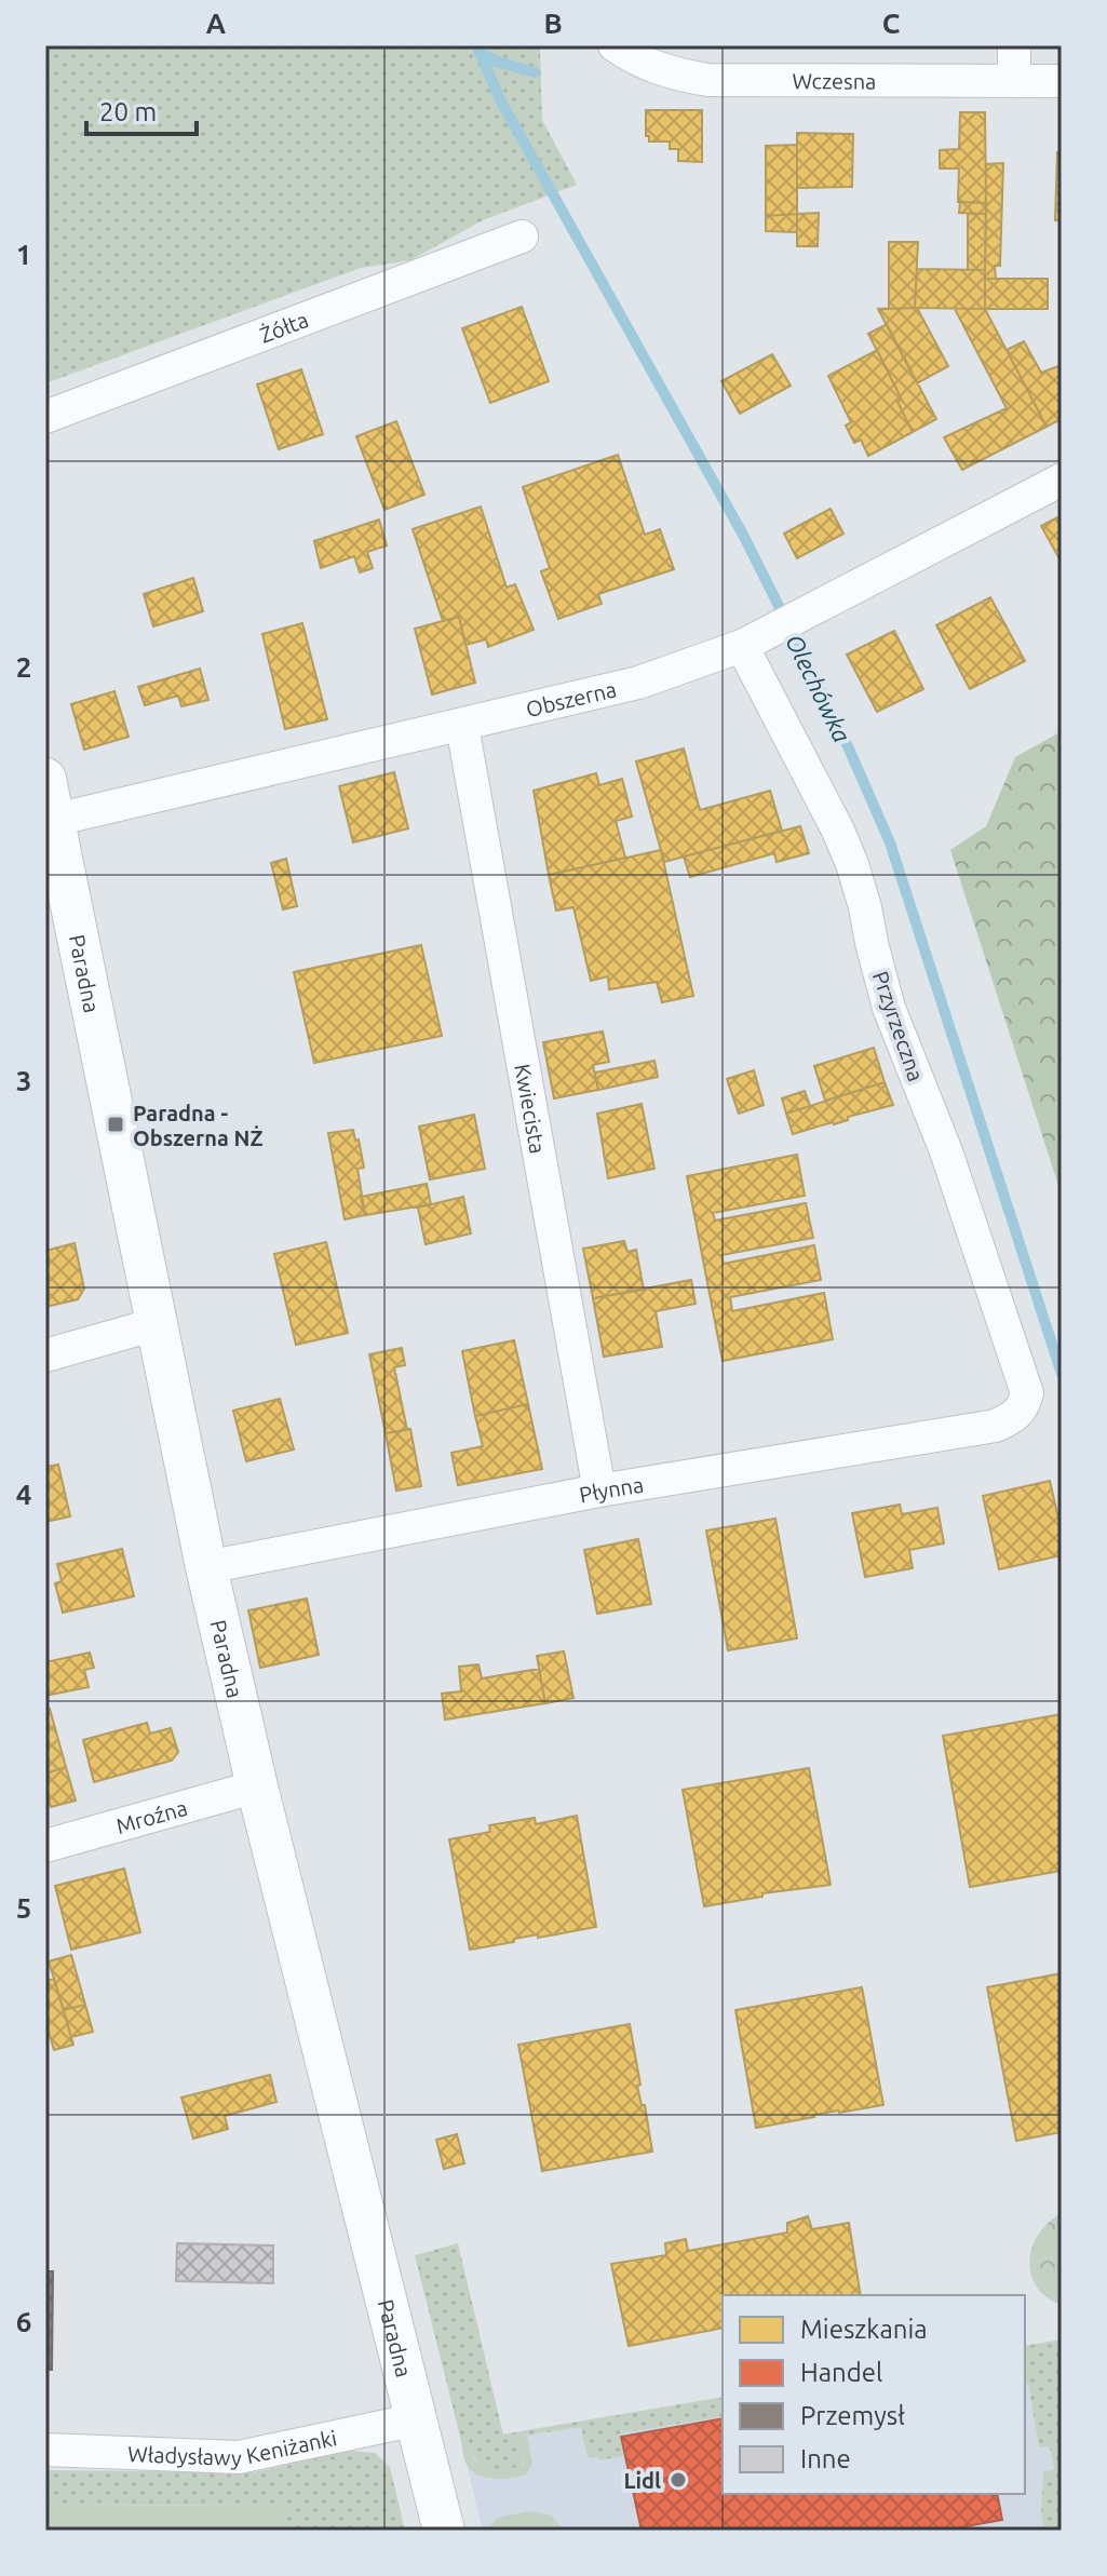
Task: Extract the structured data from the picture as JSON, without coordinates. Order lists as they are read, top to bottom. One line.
{"streets":{"street":["Wczesna","Żółta","Obszerna","Paradna","Przyrzeczna","Kwiecista","Płynna","Mroźna","Władysławy Keniżanki"]},"crossings":[["Obszerna","Paradna"],["Obszerna","Przyrzeczna"],["Obszerna","Kwiecista"],["Paradna","Płynna"],["Paradna","Mroźna"],["Paradna","Władysławy Keniżanki"],["Przyrzeczna","Płynna"],["Kwiecista","Płynna"]],"water":["Olechówka"],"places":{"transit":["Paradna - Obszerna NŻ"],"other":["Lidl"]},"legend":["Mieszkania","Handel","Przemysł","Inne"],"scale_bar":"20 m","grid":{"columns":["A","B","C"],"rows":["1","2","3","4","5","6"]}}
